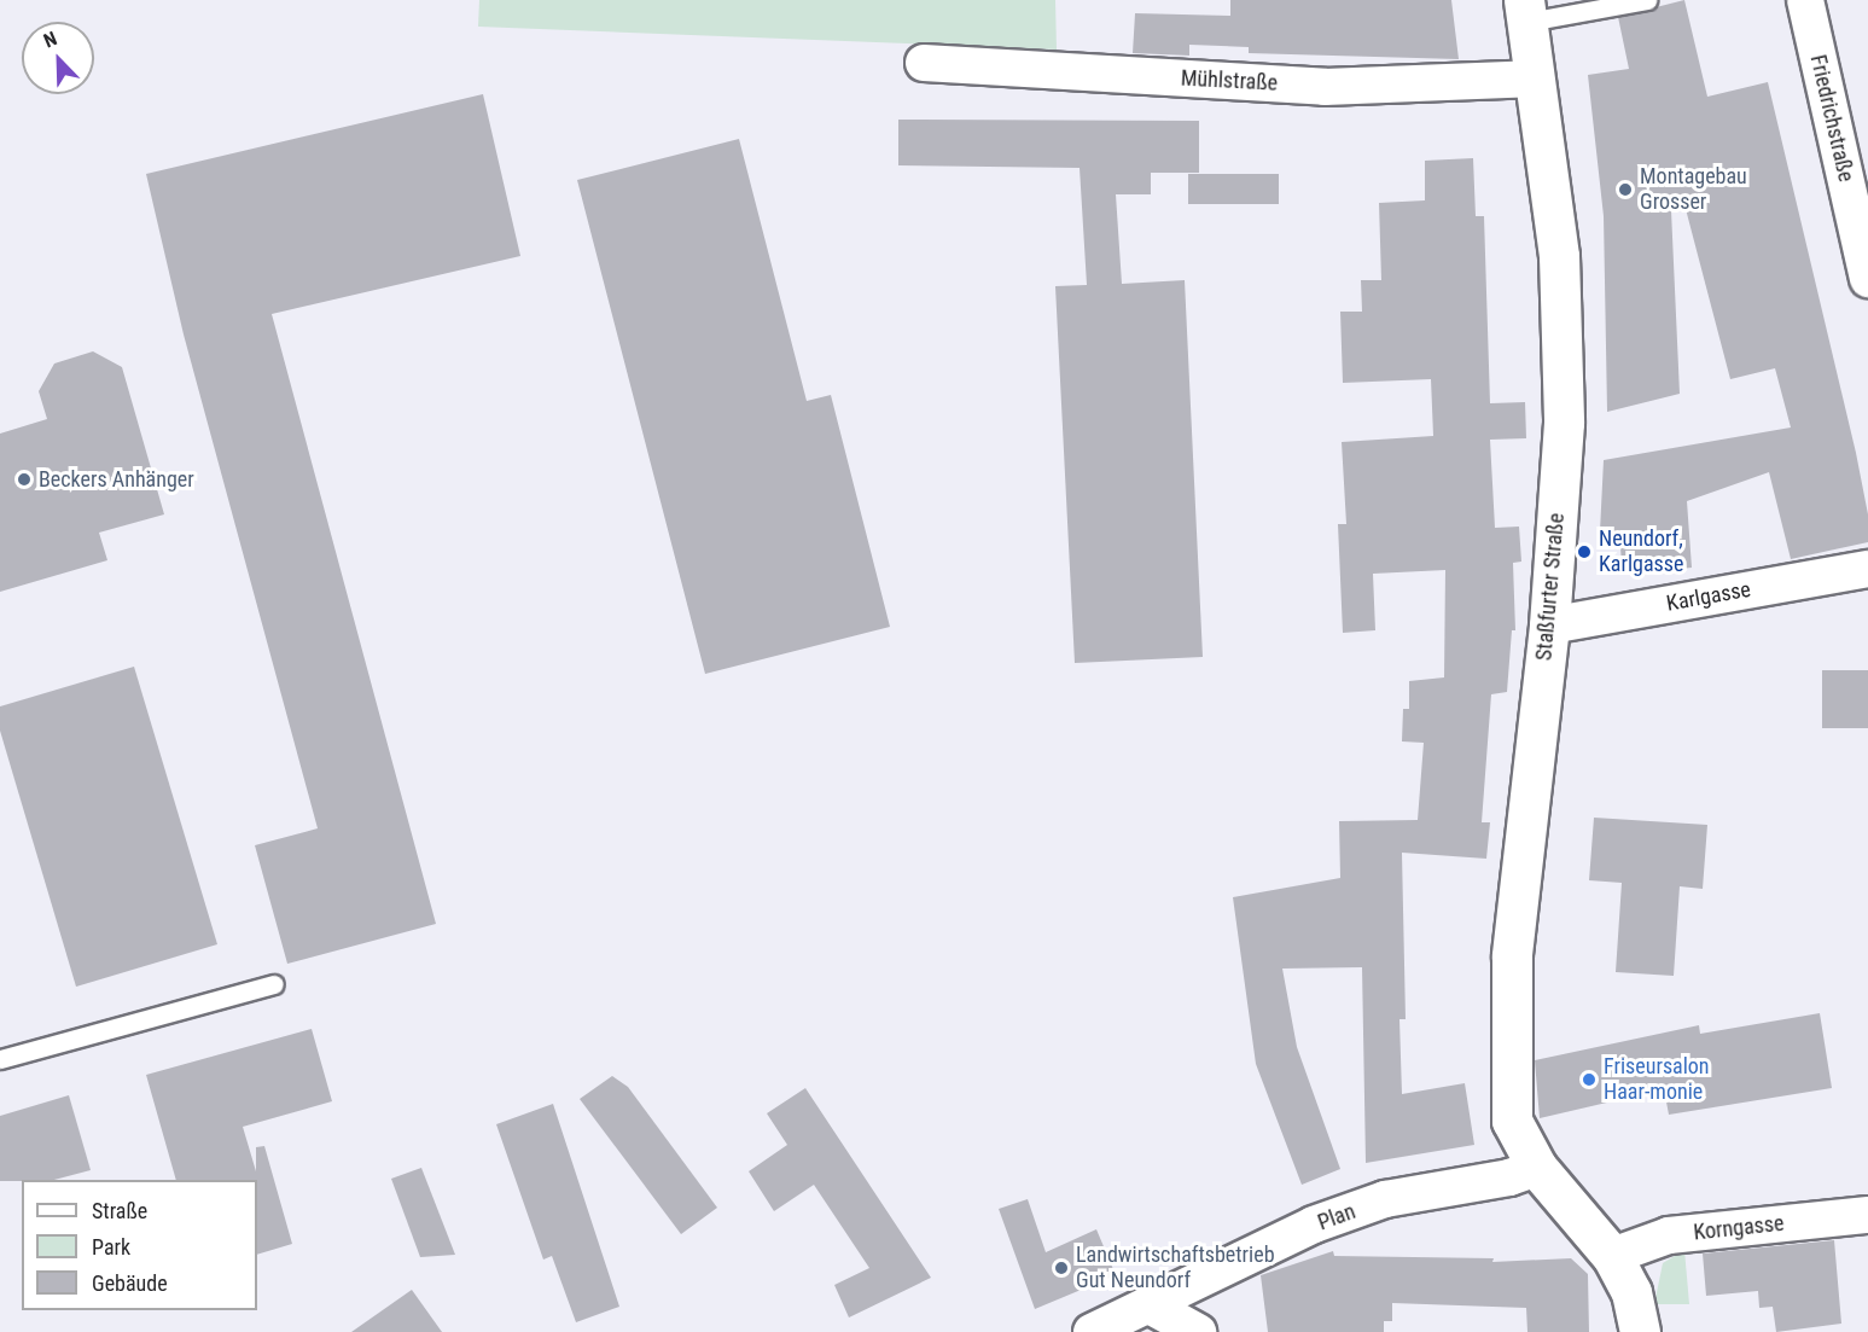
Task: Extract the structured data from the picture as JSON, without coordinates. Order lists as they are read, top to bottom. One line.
{"streets":{"main road":["Staßfurter Straße"],"street":["Mühlstraße","Friedrichstraße","Karlgasse","Plan","Korngasse"]},"crossings":[["Mühlstraße","Staßfurter Straße"],["Staßfurter Straße","Karlgasse"],["Staßfurter Straße","Plan"],["Staßfurter Straße","Korngasse"]],"places":["Montagebau Grosser","Beckers Anhänger","Neundorf, Karlgasse","Friseursalon Haar-monie","Landwirtschaftsbetrieb Gut Neundorf"],"legend":["Straße","Park","Gebäude"],"north":"top left"}
